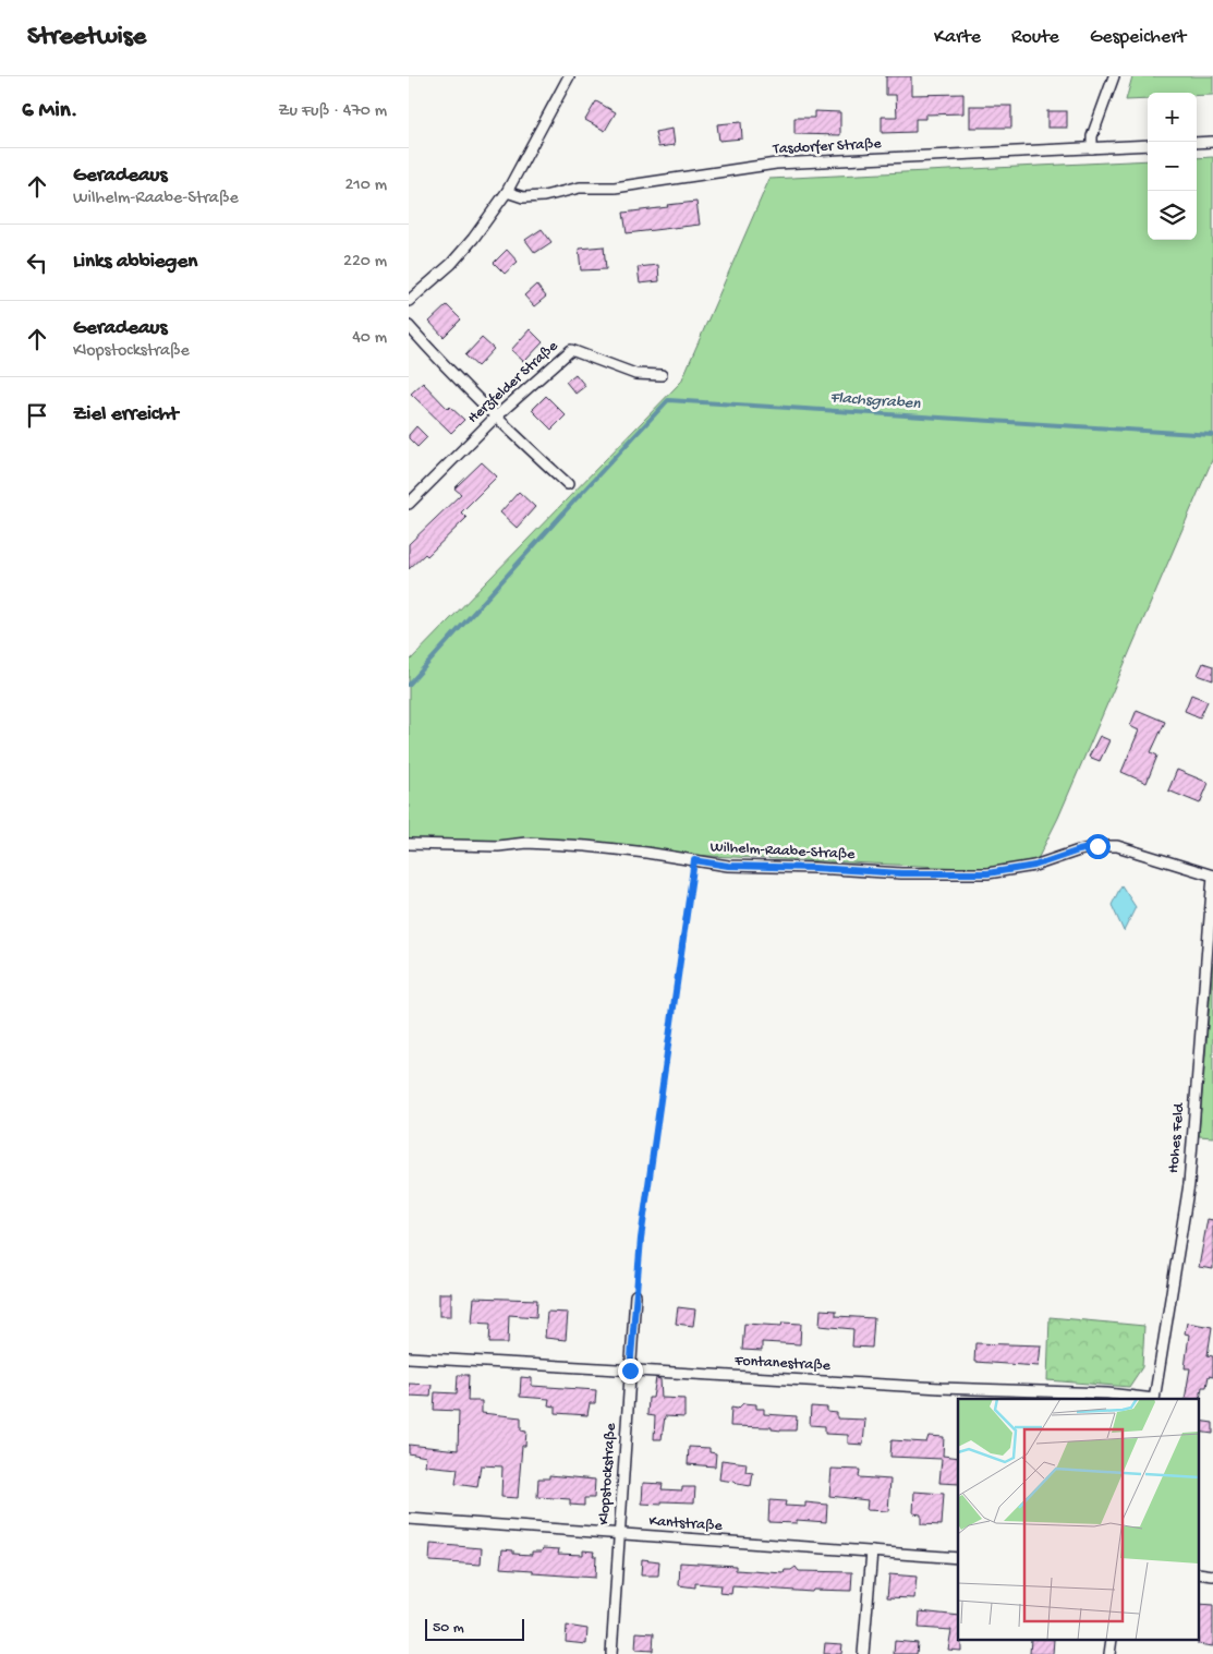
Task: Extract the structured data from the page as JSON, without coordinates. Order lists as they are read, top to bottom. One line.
{"streets":{"street":["Tasdorfer Straße","Herzfelder Straße","Wilhelm-Raabe-Straße","Hohes Feld","Fontanestraße","Klopstockstraße","Kantstraße"]},"crossings":[["Wilhelm-Raabe-Straße","Hohes Feld"],["Fontanestraße","Klopstockstraße"],["Klopstockstraße","Kantstraße"]],"water":["Flachsgraben"],"scale_bar":"50 m","page":{"header":"Streetwise","nav":["Karte","Route","Gespeichert"],"heading":["6 Min.","Zu Fuß · 470 m"],"map_buttons":["+","−"],"list":[["Geradeaus","Wilhelm-Raabe-Straße","210 m"],["Links abbiegen","220 m"],["Geradeaus","Klopstockstraße","40 m"],"Ziel erreicht"],"scale":"50 m"}}
